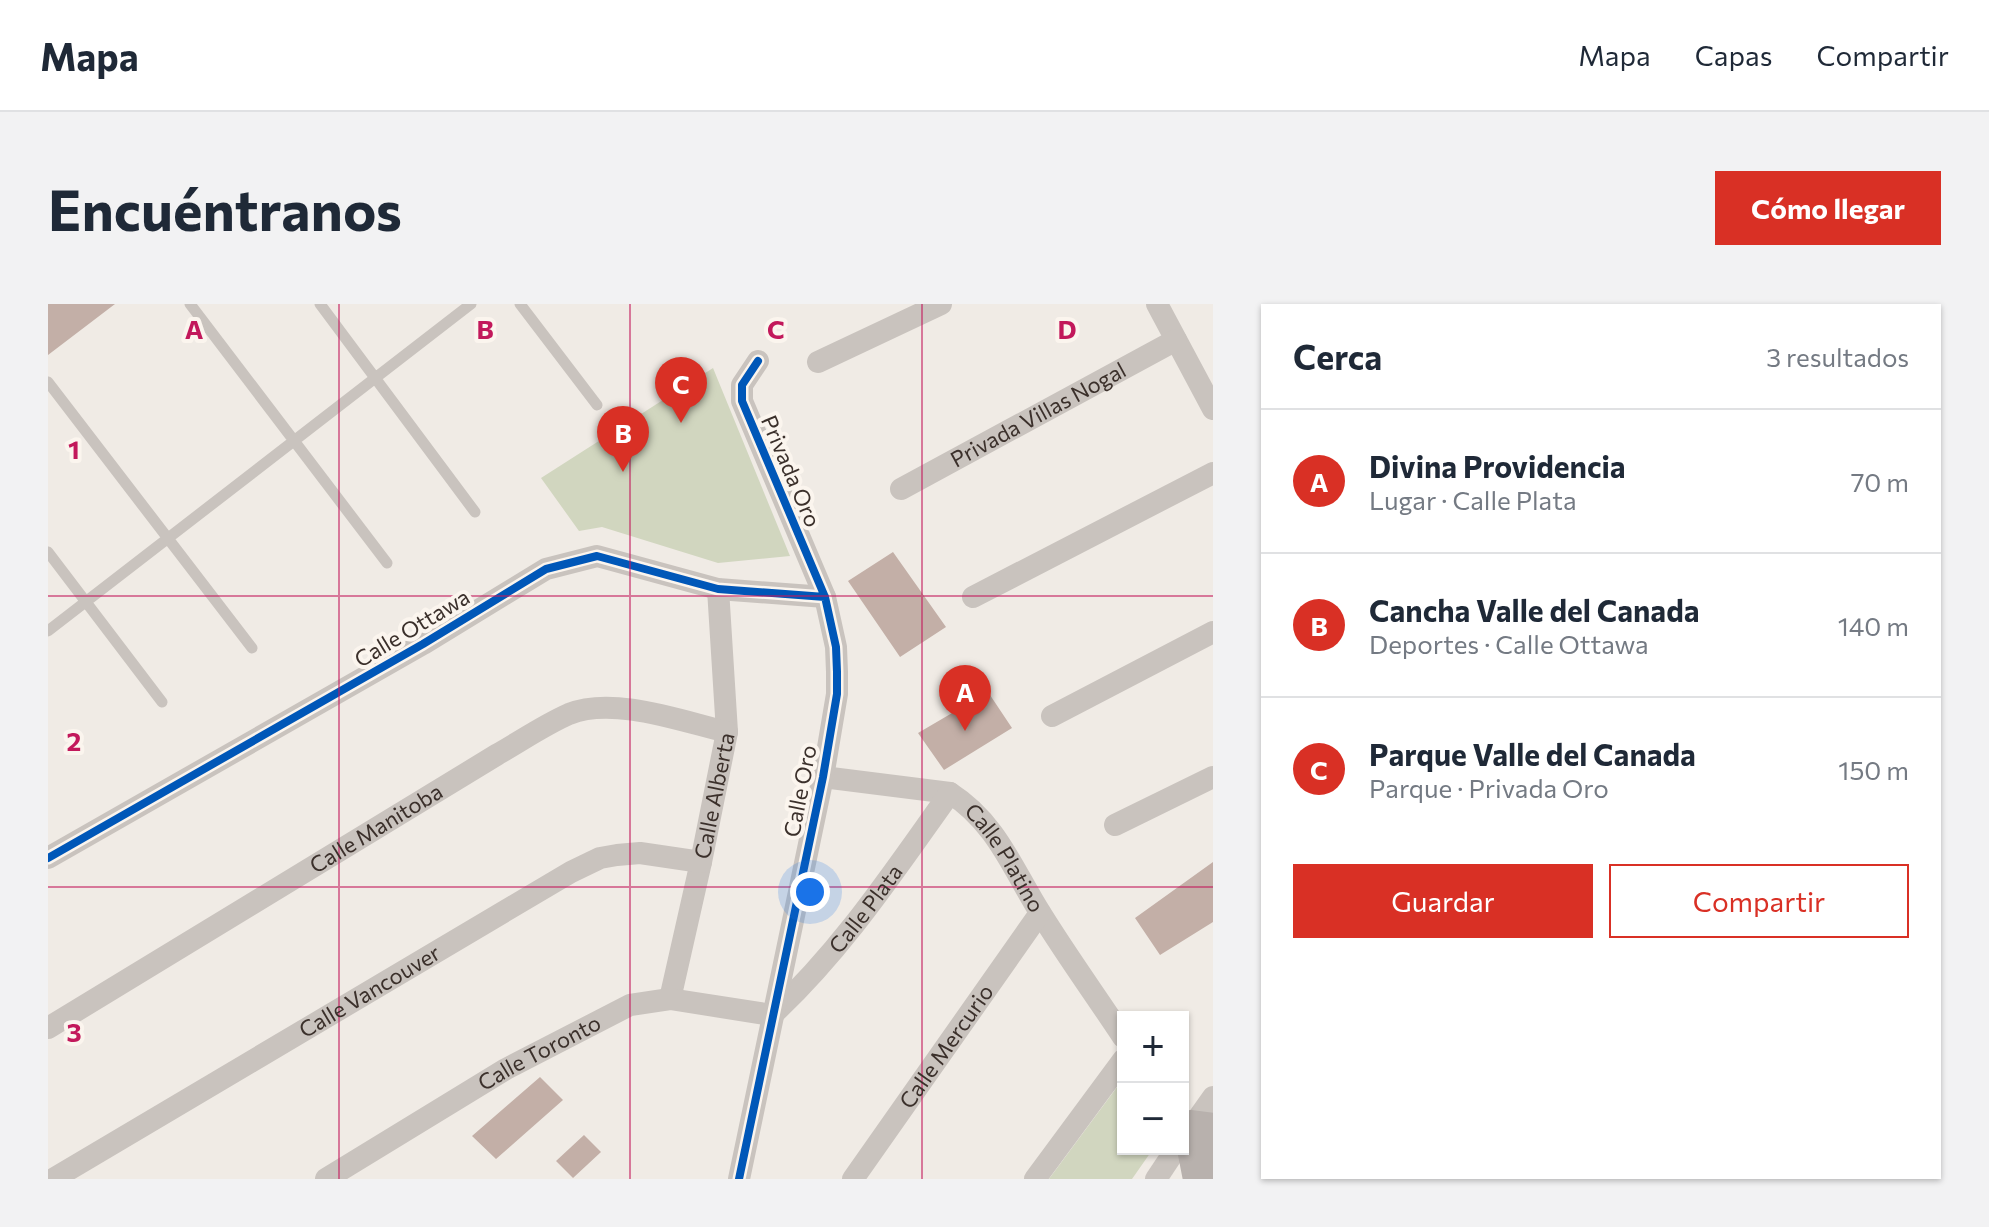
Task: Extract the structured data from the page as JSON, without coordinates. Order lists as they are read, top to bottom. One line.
{"streets":{"street":["Privada Villas Nogal","Privada Oro","Calle Ottawa","Calle Oro","Calle Alberta","Calle Manitoba","Calle Platino","Calle Plata","Calle Vancouver","Calle Mercurio","Calle Toronto"]},"crossings":[["Privada Oro","Calle Ottawa"],["Privada Oro","Calle Oro"],["Calle Ottawa","Calle Oro"],["Calle Ottawa","Calle Alberta"],["Calle Oro","Calle Platino"],["Calle Oro","Calle Plata"],["Calle Oro","Calle Toronto"],["Calle Alberta","Calle Manitoba"],["Calle Alberta","Calle Vancouver"],["Calle Alberta","Calle Toronto"],["Calle Platino","Calle Plata"],["Calle Platino","Calle Mercurio"],["Calle Plata","Calle Toronto"]],"page":{"header":"Mapa","nav":["Mapa","Capas","Compartir"],"buttons":["Cómo llegar",["Guardar","Compartir"]],"title":"Encuéntranos","heading":["Cerca","3 resultados"],"pins":["C","B","A"],"list":[{"mark":"A","name":"Divina Providencia","note":"Lugar · Calle Plata","value":"70 m"},{"mark":"B","name":"Cancha Valle del Canada","note":"Deportes · Calle Ottawa","value":"140 m"},{"mark":"C","name":"Parque Valle del Canada","note":"Parque · Privada Oro","value":"150 m"}],"map_buttons":["+","−"]},"grid":{"columns":["A","B","C","D"],"rows":["1","2","3"]}}
